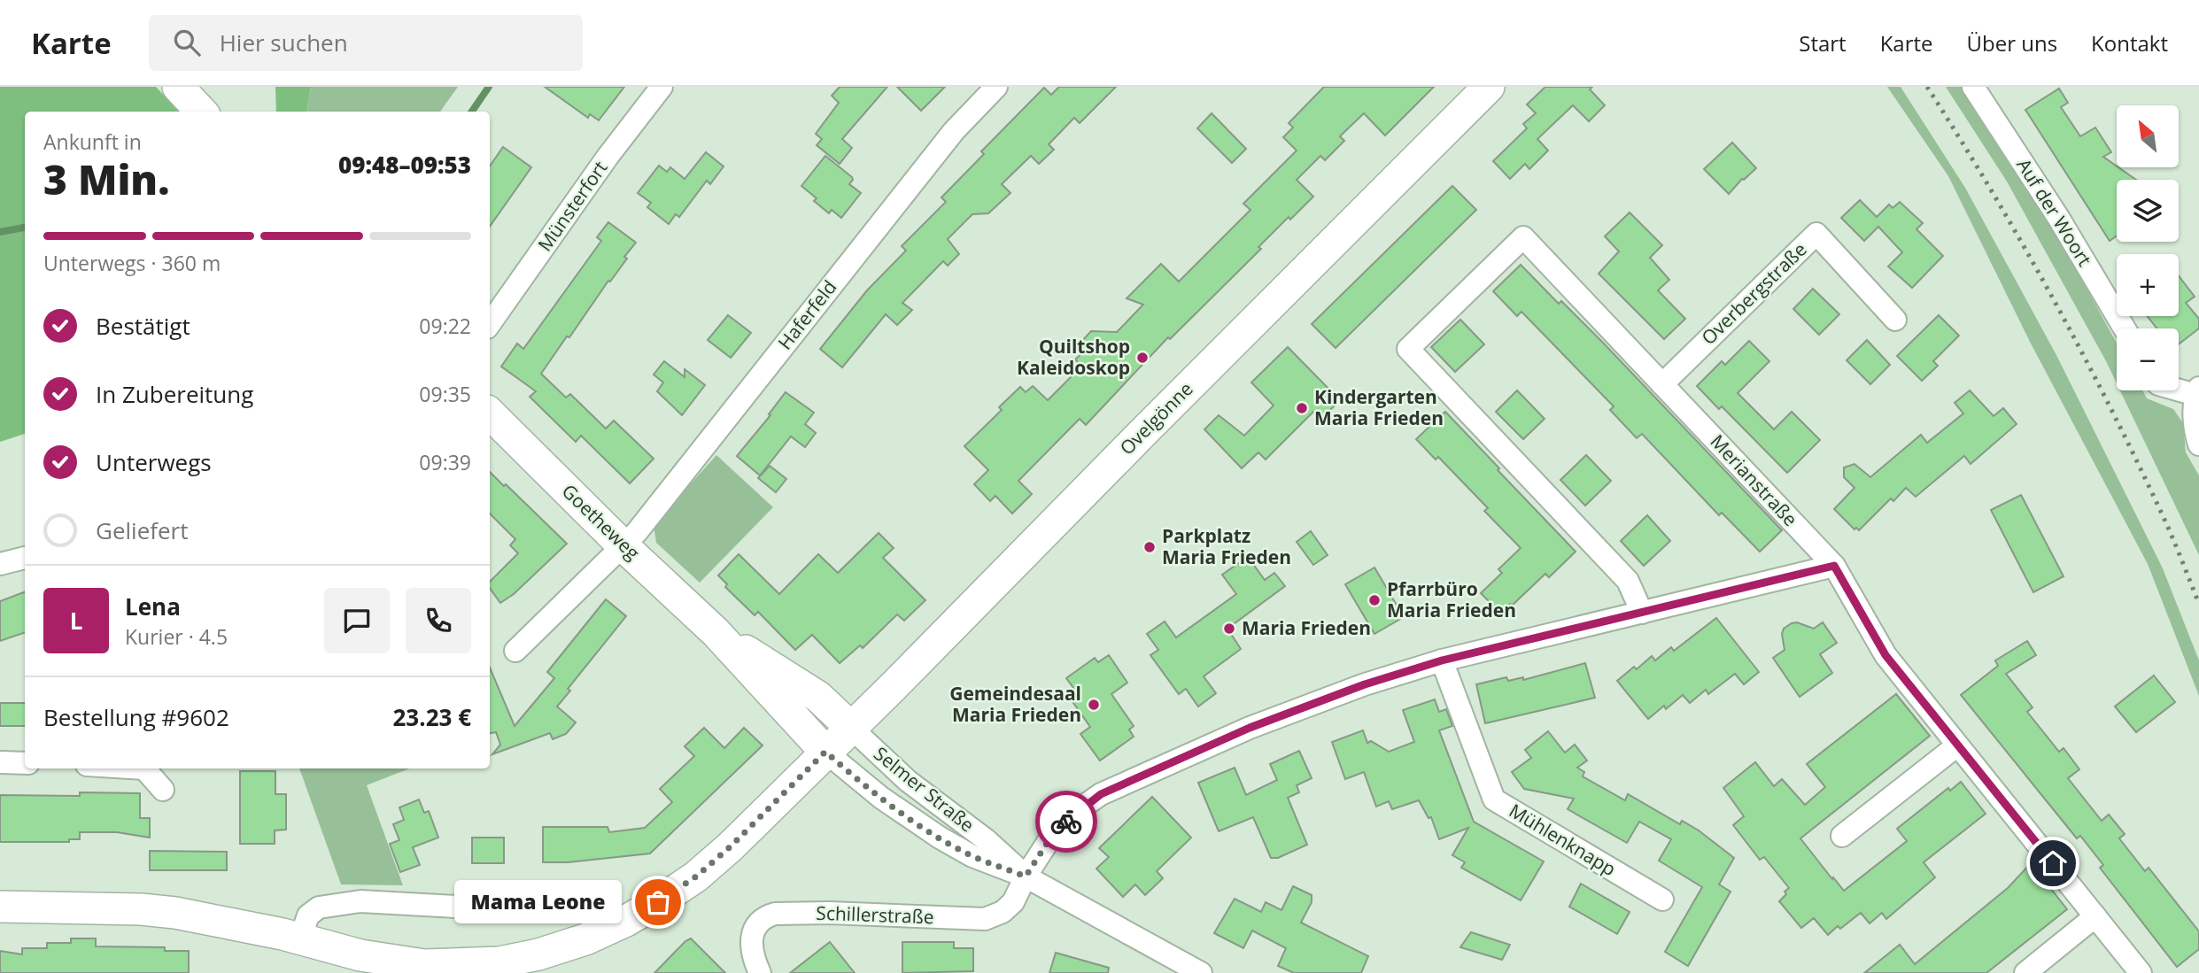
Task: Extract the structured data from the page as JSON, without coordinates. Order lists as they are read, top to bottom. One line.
{"streets":{"main road":["Ovelgönne","Goetheweg"],"street":["Münsterfort","Auf der Woort","Overbergstraße","Haferfeld","Merianstraße","Selmer Straße","Mühlenknapp","Schillerstraße"]},"crossings":[["Overbergstraße","Merianstraße"],["Haferfeld","Goetheweg"],["Ovelgönne","Goetheweg"],["Ovelgönne","Selmer Straße"],["Goetheweg","Selmer Straße"],["Selmer Straße","Schillerstraße"]],"places":["Quiltshop Kaleidoskop","Kindergarten Maria Frieden","Parkplatz Maria Frieden","Pfarrbüro Maria Frieden","Maria Frieden","Gemeindesaal Maria Frieden","Mama Leone"],"north":"top left","page":{"header":"Karte","search":"Hier suchen","nav":["Start","Karte","Über uns","Kontakt"],"map_buttons":["+","−"],"heading":["3 Min.","Ankunft in","09:48–09:53"],"panel":["Lena","Kurier · 4.5","Bestellung #9602","23.23 €"],"bar":"Unterwegs · 360 m","list":[["Bestätigt","09:22"],["In Zubereitung","09:35"],["Unterwegs","09:39"],"Geliefert"],"round":"L","bubble":"Mama Leone"}}
